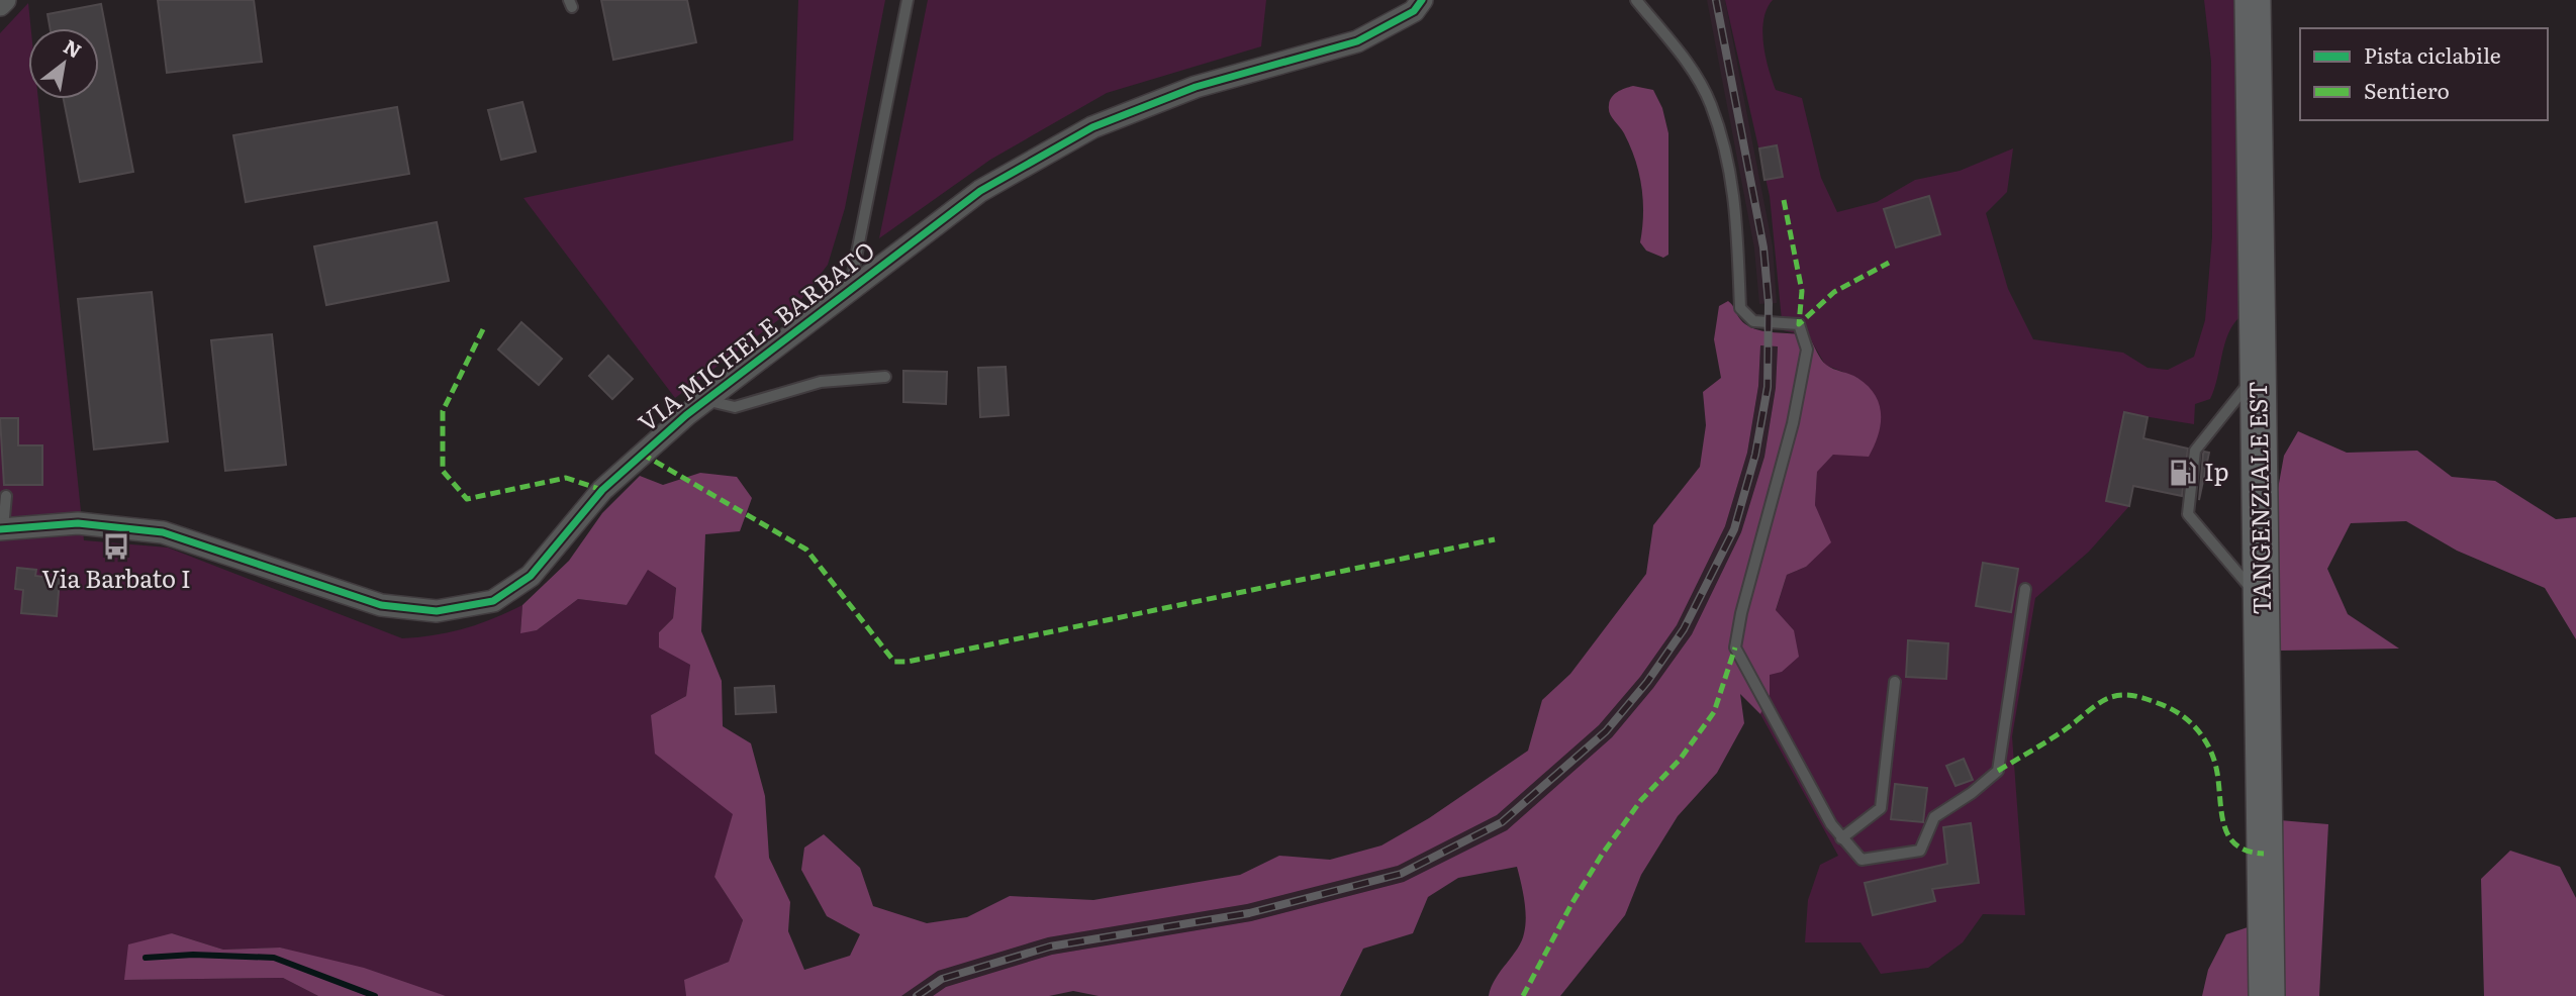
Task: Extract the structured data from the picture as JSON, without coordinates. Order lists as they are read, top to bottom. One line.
{"streets":{"main road":["TANGENZIALE EST"],"street":["VIA MICHELE BARBATO"]},"places":{"fuel station":["Ip"],"bus stop":["Via Barbato I"]},"legend":["Pista ciclabile","Sentiero"],"north":"top right"}
